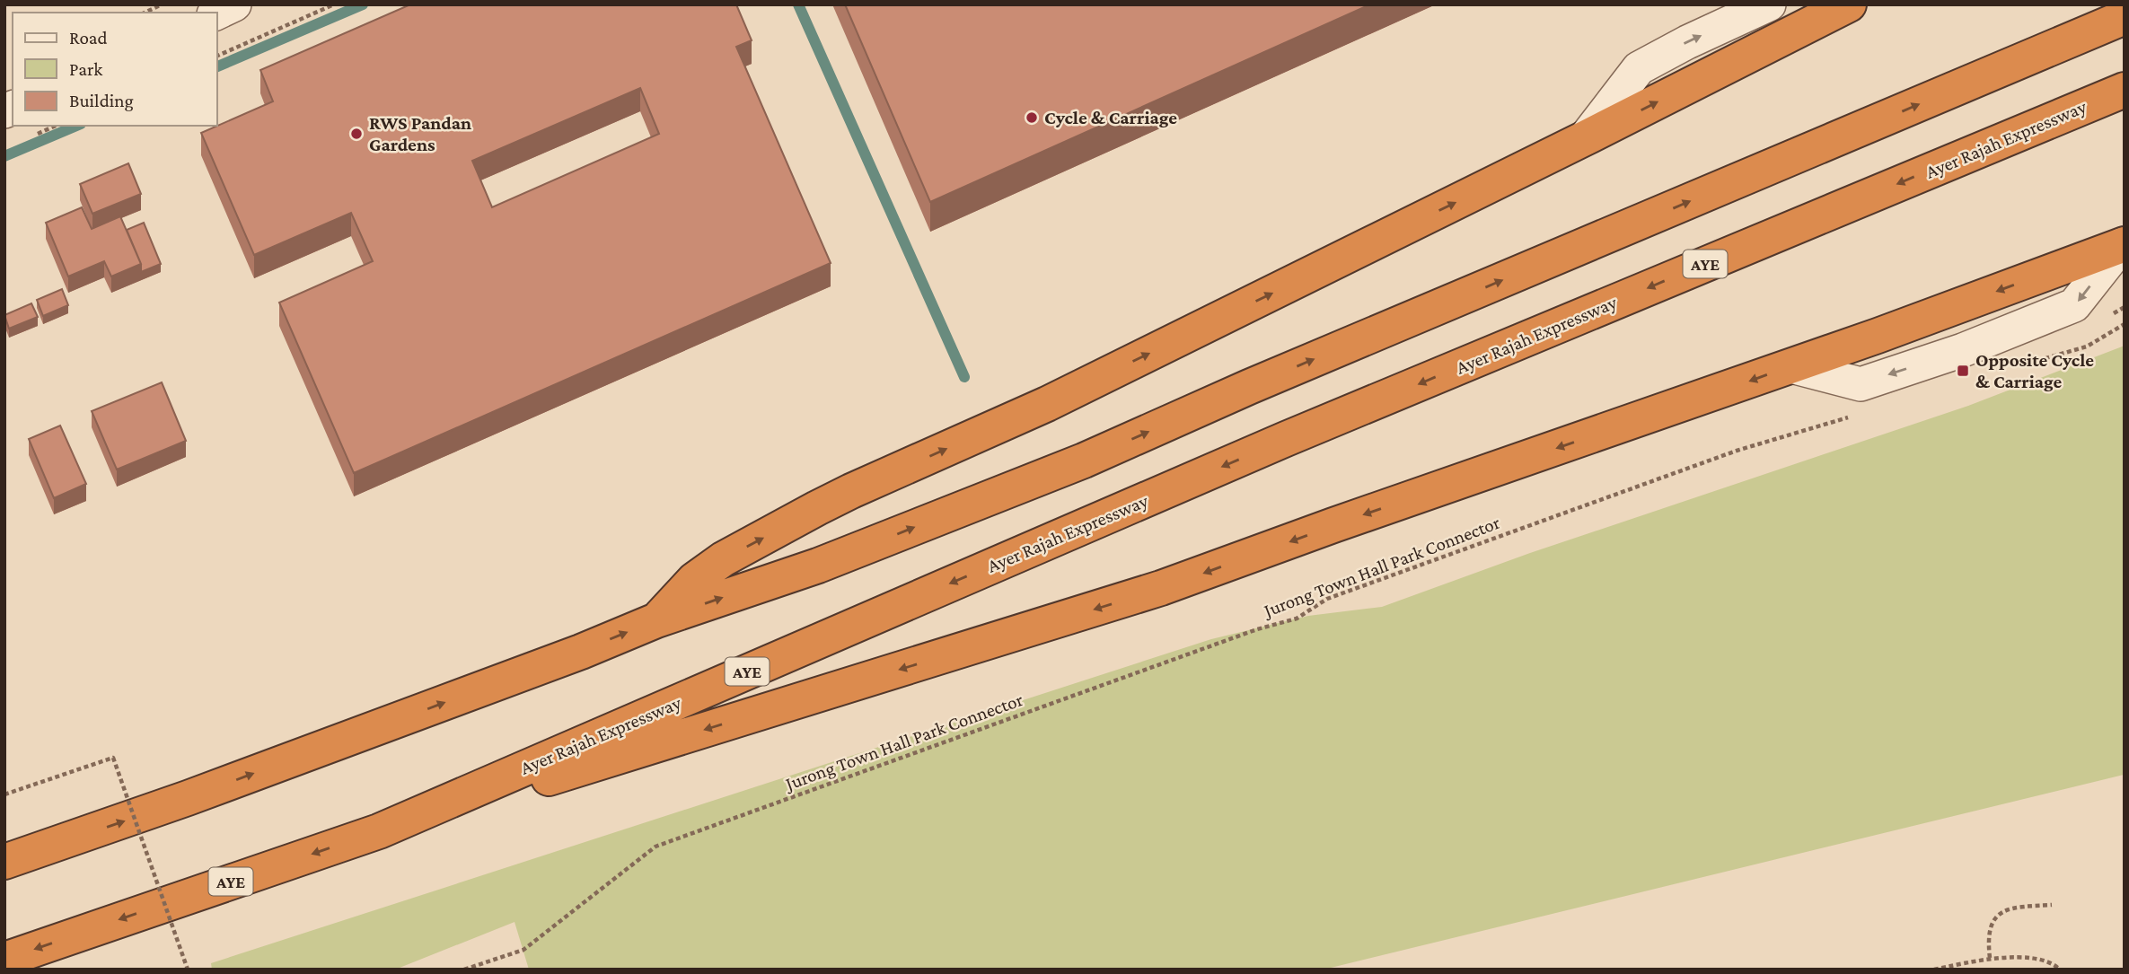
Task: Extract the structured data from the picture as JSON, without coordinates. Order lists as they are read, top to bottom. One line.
{"streets":{"highway":["Ayer Rajah Expressway","AYE"],"path":["Jurong Town Hall Park Connector"]},"places":{"other":["Cycle & Carriage","RWS Pandan Gardens"],"transit":["Opposite Cycle & Carriage"]},"legend":["Road","Park","Building"]}
